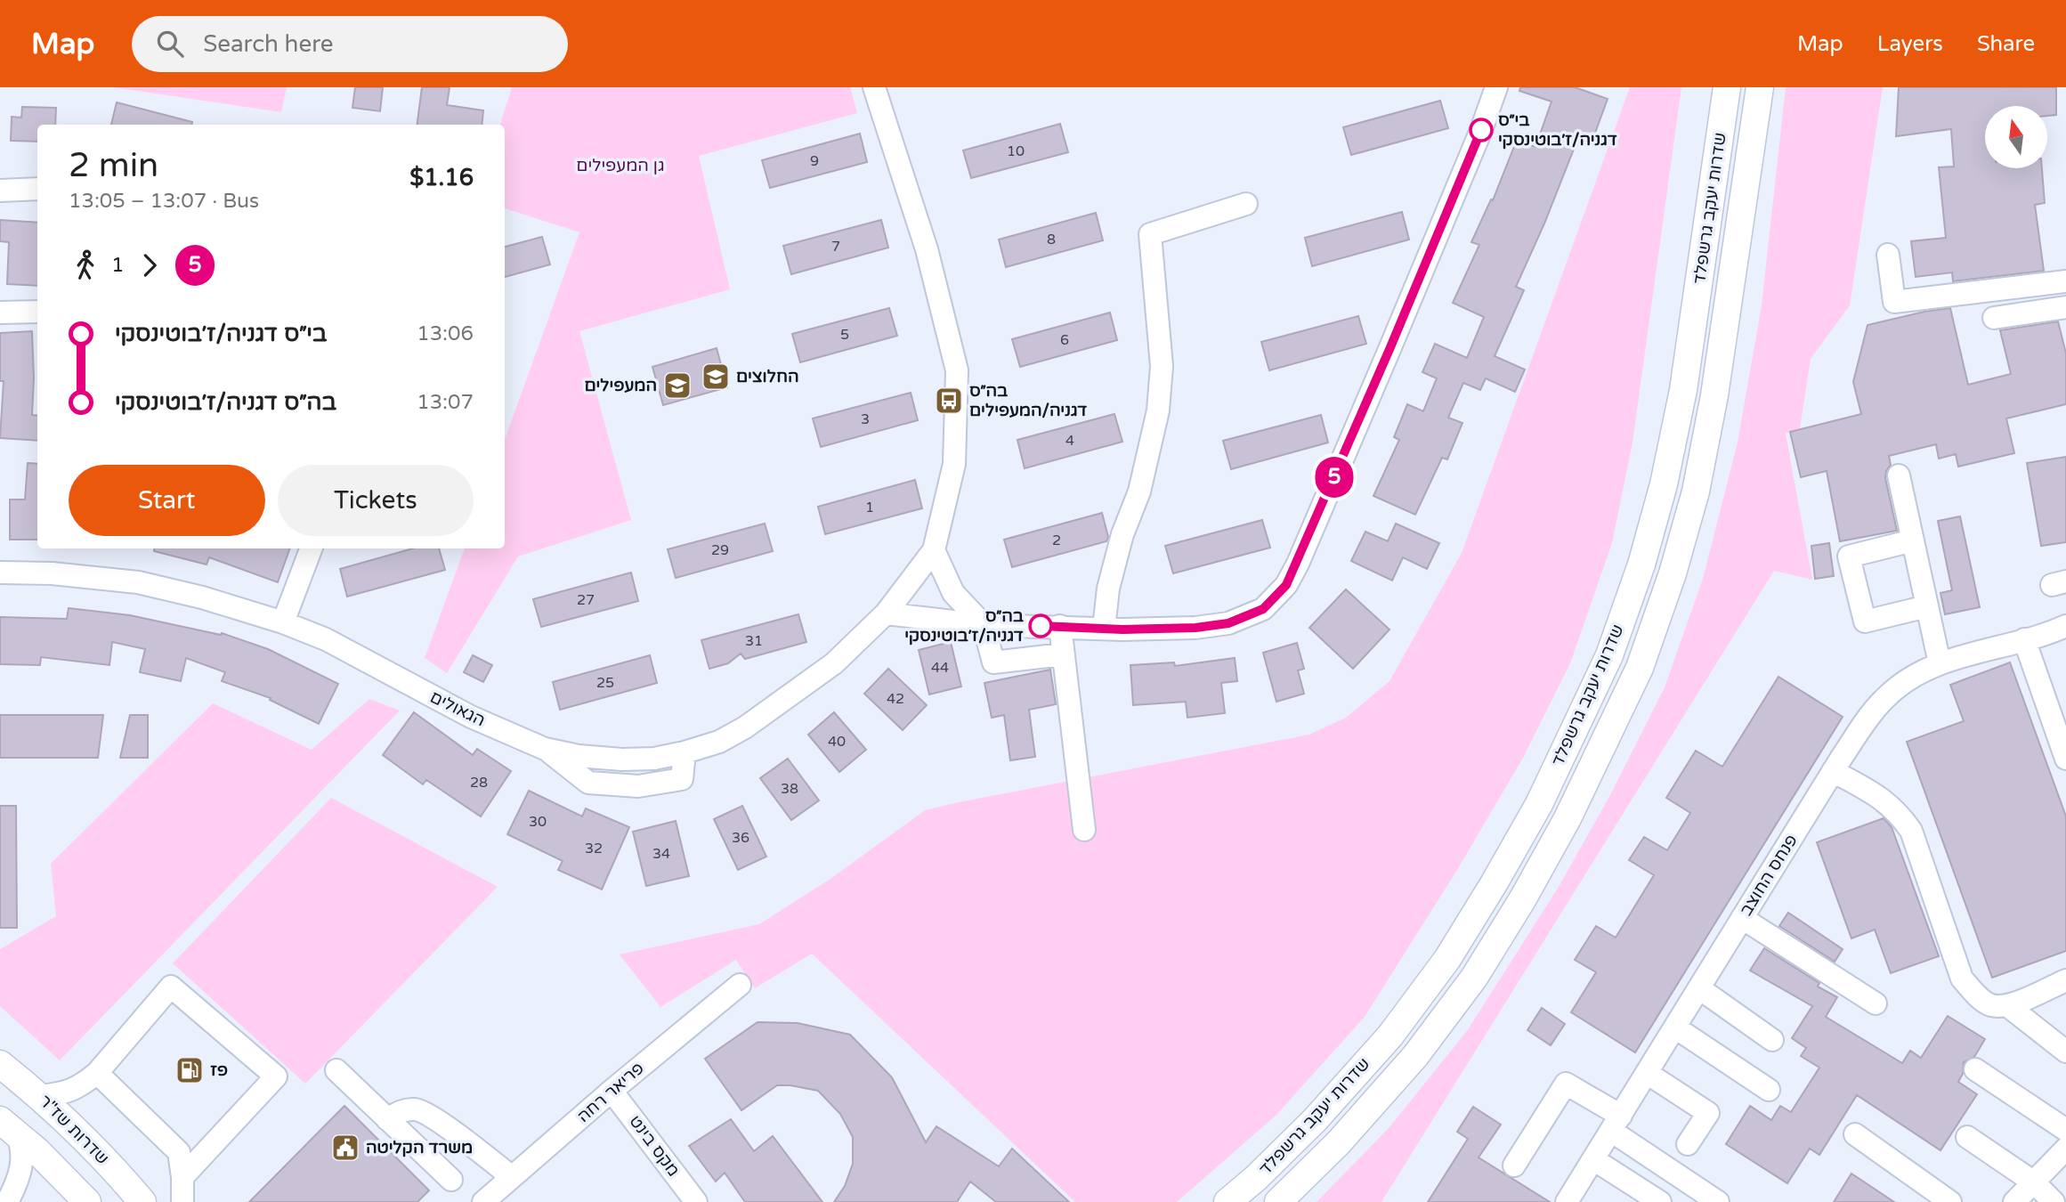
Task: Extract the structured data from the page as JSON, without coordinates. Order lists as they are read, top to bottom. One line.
{"streets":{"main road":["שדרות יעקב גרשפלד","שדרות שז\"ר"],"street":["הגאולים","פנחס החוצב","פריאר רחה","מקס בינט"]},"crossings":[["פריאר רחה","מקס בינט"]],"parks":["גן המעפילים"],"places":{"other":["בי״ס דגניה/ז׳בוטינסקי","בה״ס דגניה/ז׳בוטינסקי"],"school or university":["החלוצים","המעפילים"],"bus stop":["בה״ס דגניה/המעפילים"],"fuel station":["פז"],"public building":["משרד הקליטה"]},"lines":["bus line 5"],"house_numbers":["10","9","8","7","5","6","3","4","1","2","29","27","31","44","25","42","40","28","38","30","36","32","34"],"north":"top","page":{"header":"Map","search":"Search here","nav":["Map","Layers","Share"],"on_map":"5","heading":["2 min","13:05 – 13:07 · Bus","$1.16"],"legs":["1","5"],"list":[{"name":"בי״ס דגניה/ז׳בוטינסקי","value":"13:06"},{"name":"בה״ס דגניה/ז׳בוטינסקי","value":"13:07"}],"buttons":["Start","Tickets"]}}
